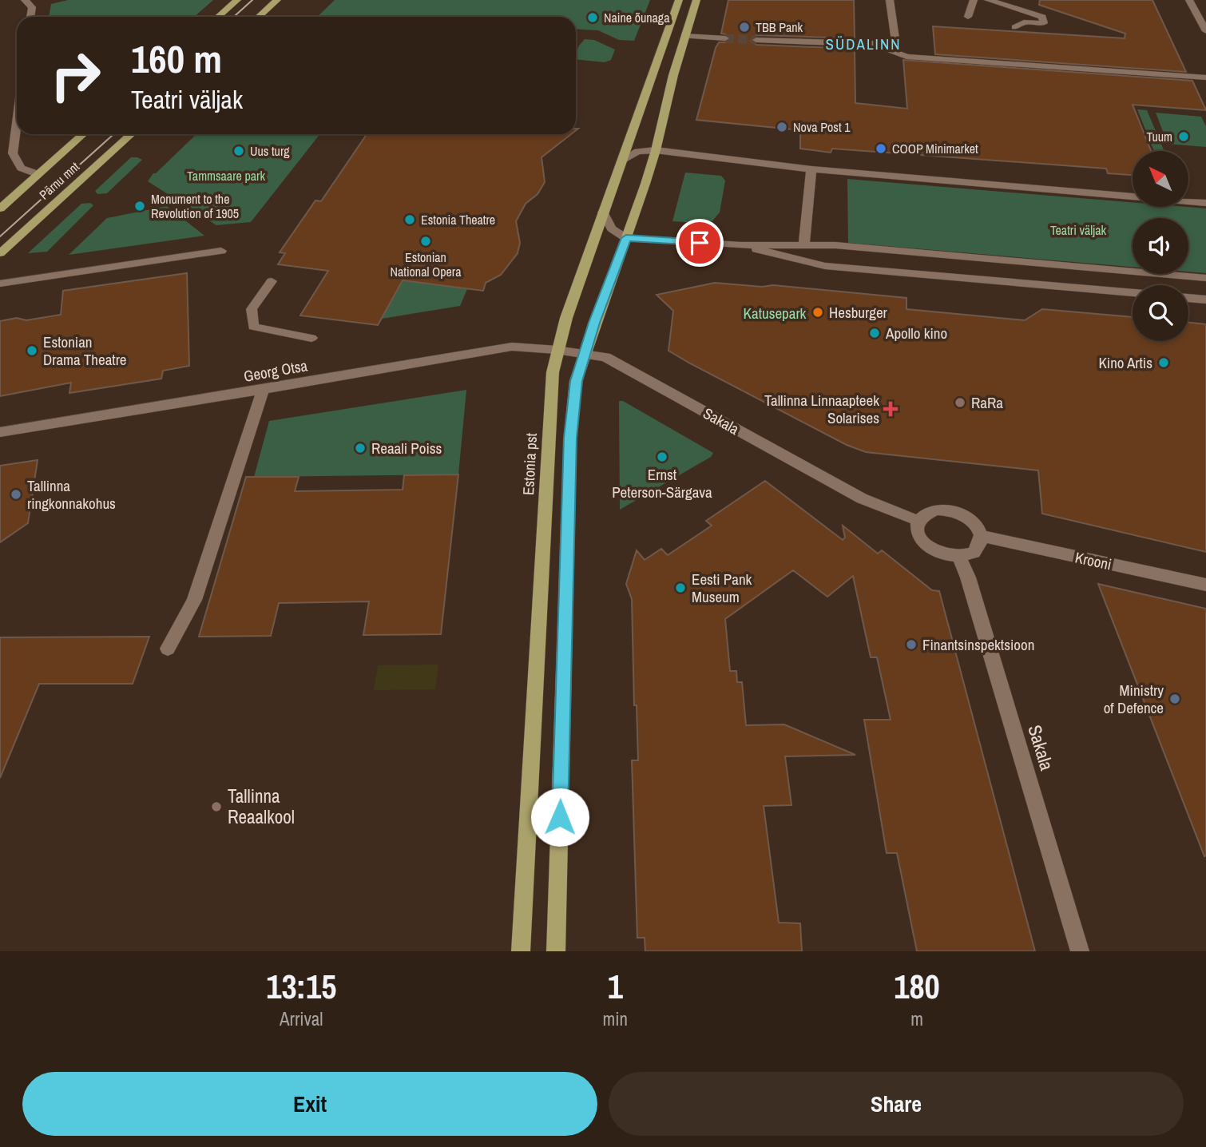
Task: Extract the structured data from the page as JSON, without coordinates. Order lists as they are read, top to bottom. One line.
{"streets":{"main road":["Pärnu mnt","Estonia pst"],"street":["Georg Otsa","Sakala","Krooni"]},"crossings":[["Georg Otsa","Sakala"],["Georg Otsa","Estonia pst"],["Sakala","Krooni"]],"districts":["SÜDALINN"],"parks":["Tammsaare park","Teatri väljak","Katusepark"],"places":{"other":["Naine õunaga","TBB Pank","Nova Post 1","Tuum","COOP Minimarket","Uus turg","Monument to the Revolution of 1905","Estonia Theatre","Estonian National Opera","Hesburger","Apollo kino","Estonian Drama Theatre","Kino Artis","RaRa","Reaali Poiss","Ernst Peterson-Särgava","Tallinna ringkonnakohus","Eesti Pank Museum","Finantsinspektsioon","Ministry of Defence","Tallinna Reaalkool"],"health":["Tallinna Linnaapteek Solarises"]},"north":"top left","page":{"turn":["160 m","Teatri väljak"],"eta":["13:15","Arrival","1","min","180","m"],"buttons":["Exit","Share"]}}
